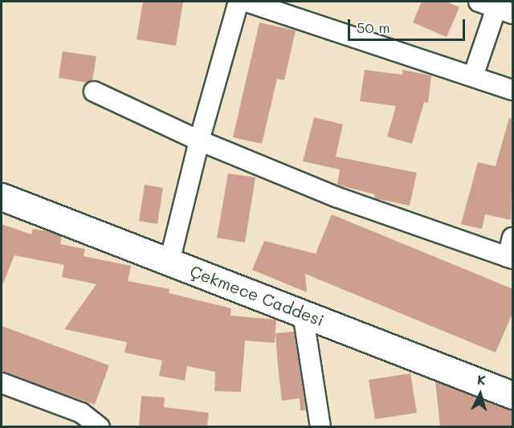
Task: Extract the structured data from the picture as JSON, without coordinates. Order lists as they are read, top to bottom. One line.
{"streets":{"main road":["Çekmece Caddesi"]},"scale_bar":"50 m","north":"top"}
